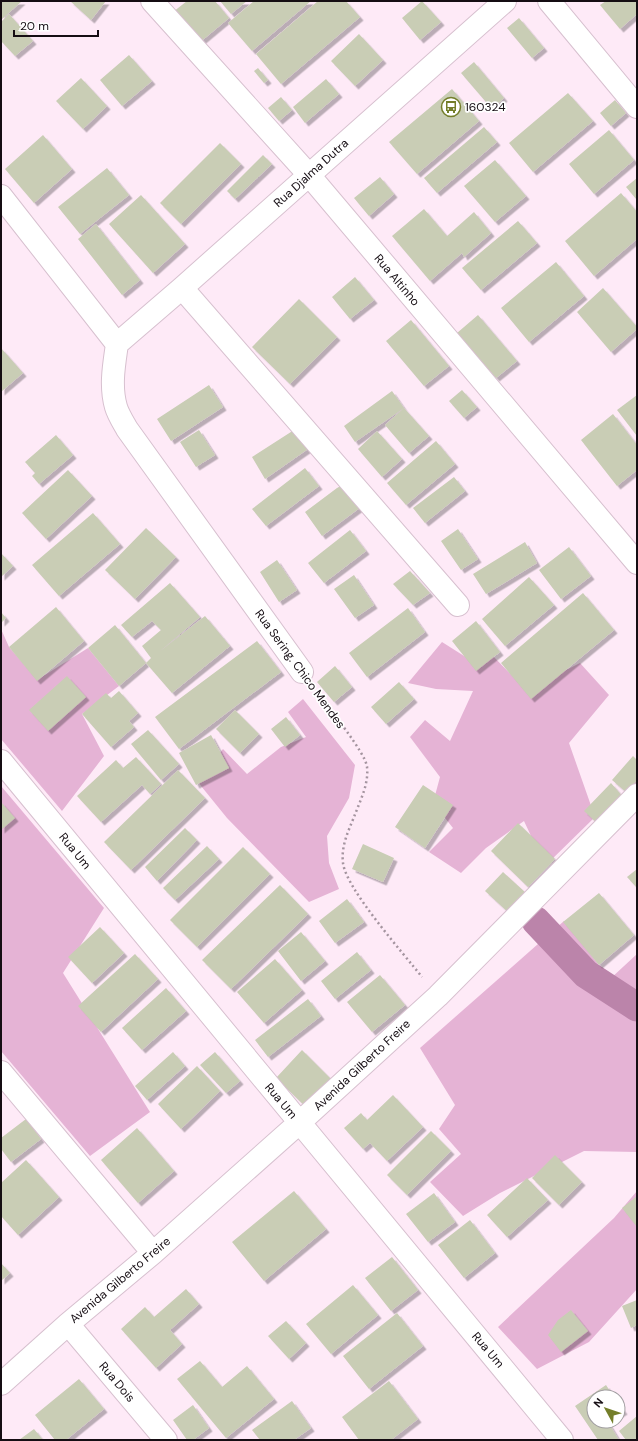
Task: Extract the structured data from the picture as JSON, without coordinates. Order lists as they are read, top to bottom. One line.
{"streets":{"street":["Rua Djalma Dutra","Rua Altinho","Rua Sering. Chico Mendes","Rua Um","Avenida Gilberto Freire","Rua Dois"]},"crossings":[["Rua Djalma Dutra","Rua Altinho"],["Rua Djalma Dutra","Rua Sering. Chico Mendes"],["Rua Sering. Chico Mendes","Avenida Gilberto Freire"],["Rua Um","Avenida Gilberto Freire"],["Avenida Gilberto Freire","Rua Dois"]],"places":{"bus stop":["160324"]},"scale_bar":"20 m","north":"top left"}
